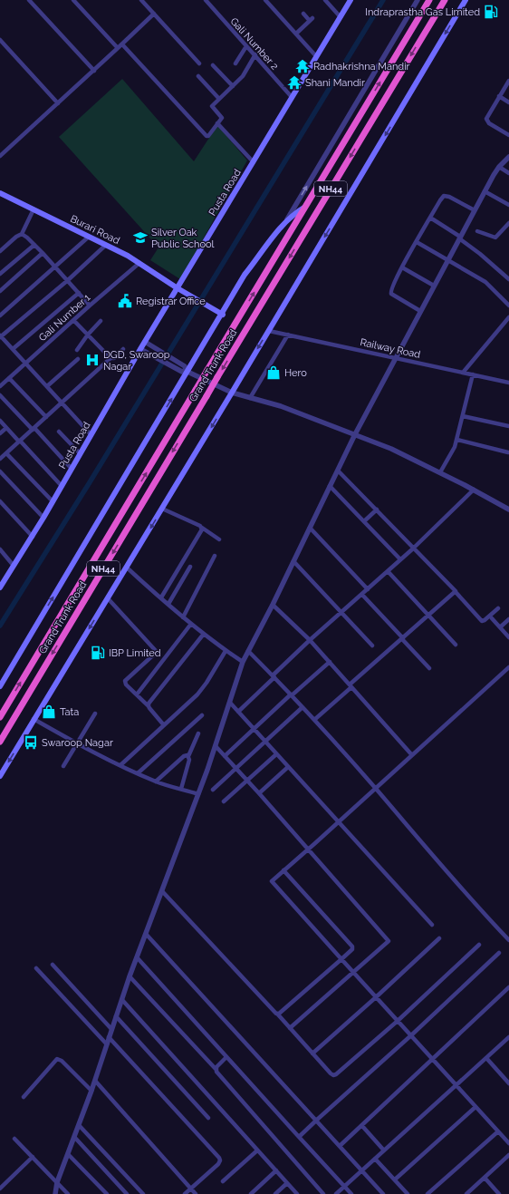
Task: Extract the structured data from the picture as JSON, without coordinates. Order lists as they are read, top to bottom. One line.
{"streets":{"highway":["NH44","Grand Trunk Road"],"main road":["Pusta Road","Burari Road"],"street":["Gali Number 2","Gali Number 1","Railway Road"]},"crossings":[["Gali Number 2","Pusta Road"],["Pusta Road","Burari Road"],["Burari Road","Gali Number 1"]],"places":{"fuel station":["Indraprastha Gas Limited","IBP Limited"],"temple":["Radhakrishna Mandir","Shani Mandir"],"school or university":["Silver Oak Public School"],"public building":["Registrar Office"],"hospital":["DGD, Swaroop Nagar"],"shop":["Hero","Tata"],"bus stop":["Swaroop Nagar"]}}
